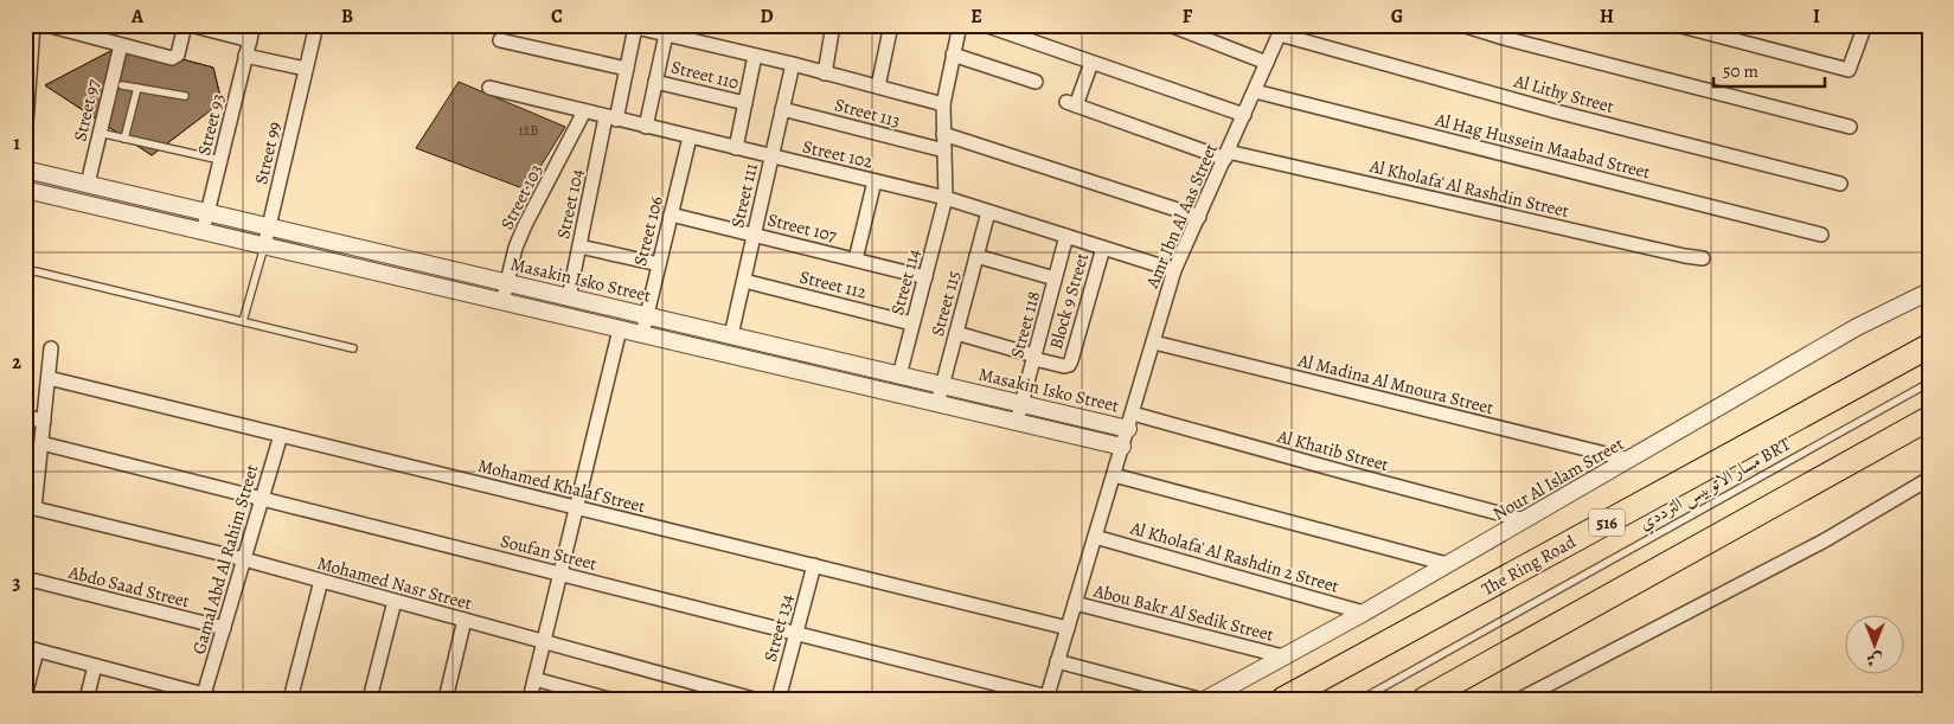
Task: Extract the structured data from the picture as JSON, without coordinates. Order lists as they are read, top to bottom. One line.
{"streets":{"highway":["516","The Ring Road"],"street":["Street 110","Al Lithy Street","Street 97","Street 113","Street 93","Al Hag Hussein Maabad Street","Street 99","Street 102","Al Kholafa' Al Rashdin Street","Street 111","Street 103","Street 104","Amr Ibn Al Aas Street","Street 107","Street 106","Masakin Isko Street","Street 114","Street 112","Block 9 Street","Street 115","Street 118","Al Madina Al Mnoura Street","Al Khatib Street","Nour Al Islam Street","Mohamed Khalaf Street","Soufan Street","Al Kholafa' Al Rashdin 2 Street","Gamal Abd Al Rahim Street","Mohamed Nasr Street","Abdo Saad Street","Abou Bakr Al Sedik Street","Street 134"],"lane":["مسار الاتوبيس الترددي BRT"]},"crossings":[["Al Lithy Street","Amr Ibn Al Aas Street"],["Street 97","Masakin Isko Street"],["Street 113","Street 111"],["Street 113","Street 114"],["Street 93","Masakin Isko Street"],["Al Hag Hussein Maabad Street","Amr Ibn Al Aas Street"],["Street 99","Masakin Isko Street"],["Street 102","Street 111"],["Street 102","Street 103"],["Street 102","Street 104"],["Street 102","Amr Ibn Al Aas Street"],["Street 102","Street 106"],["Street 102","Street 114"],["Street 102","Block 9 Street"],["Street 102","Street 115"],["Street 102","Street 118"],["Al Kholafa' Al Rashdin Street","Amr Ibn Al Aas Street"],["Street 111","Street 107"],["Street 111","Masakin Isko Street"],["Street 111","Street 112"],["Street 103","Masakin Isko Street"],["Street 104","Masakin Isko Street"],["Amr Ibn Al Aas Street","Masakin Isko Street"],["Amr Ibn Al Aas Street","Al Madina Al Mnoura Street"],["Amr Ibn Al Aas Street","Al Khatib Street"],["Amr Ibn Al Aas Street","Mohamed Khalaf Street"],["Amr Ibn Al Aas Street","Soufan Street"],["Amr Ibn Al Aas Street","Al Kholafa' Al Rashdin 2 Street"],["Amr Ibn Al Aas Street","Abou Bakr Al Sedik Street"],["Street 107","Street 106"],["Street 107","Street 114"],["Street 106","Masakin Isko Street"],["Masakin Isko Street","Street 114"],["Masakin Isko Street","Street 115"],["Masakin Isko Street","Street 118"],["Masakin Isko Street","Al Khatib Street"],["Street 114","Street 112"],["Block 9 Street","Street 118"],["Al Madina Al Mnoura Street","Nour Al Islam Street"],["Al Khatib Street","Nour Al Islam Street"],["Nour Al Islam Street","Al Kholafa' Al Rashdin 2 Street"],["Nour Al Islam Street","Abou Bakr Al Sedik Street"],["Mohamed Khalaf Street","Gamal Abd Al Rahim Street"],["Mohamed Khalaf Street","Street 134"],["Soufan Street","Gamal Abd Al Rahim Street"],["Soufan Street","Street 134"],["Gamal Abd Al Rahim Street","Mohamed Nasr Street"],["Gamal Abd Al Rahim Street","Abdo Saad Street"]],"house_numbers":["12B"],"scale_bar":"50 m","north":"bottom","grid":{"columns":["A","B","C","D","E","F","G","H","I"],"rows":["1","2","3"]}}
